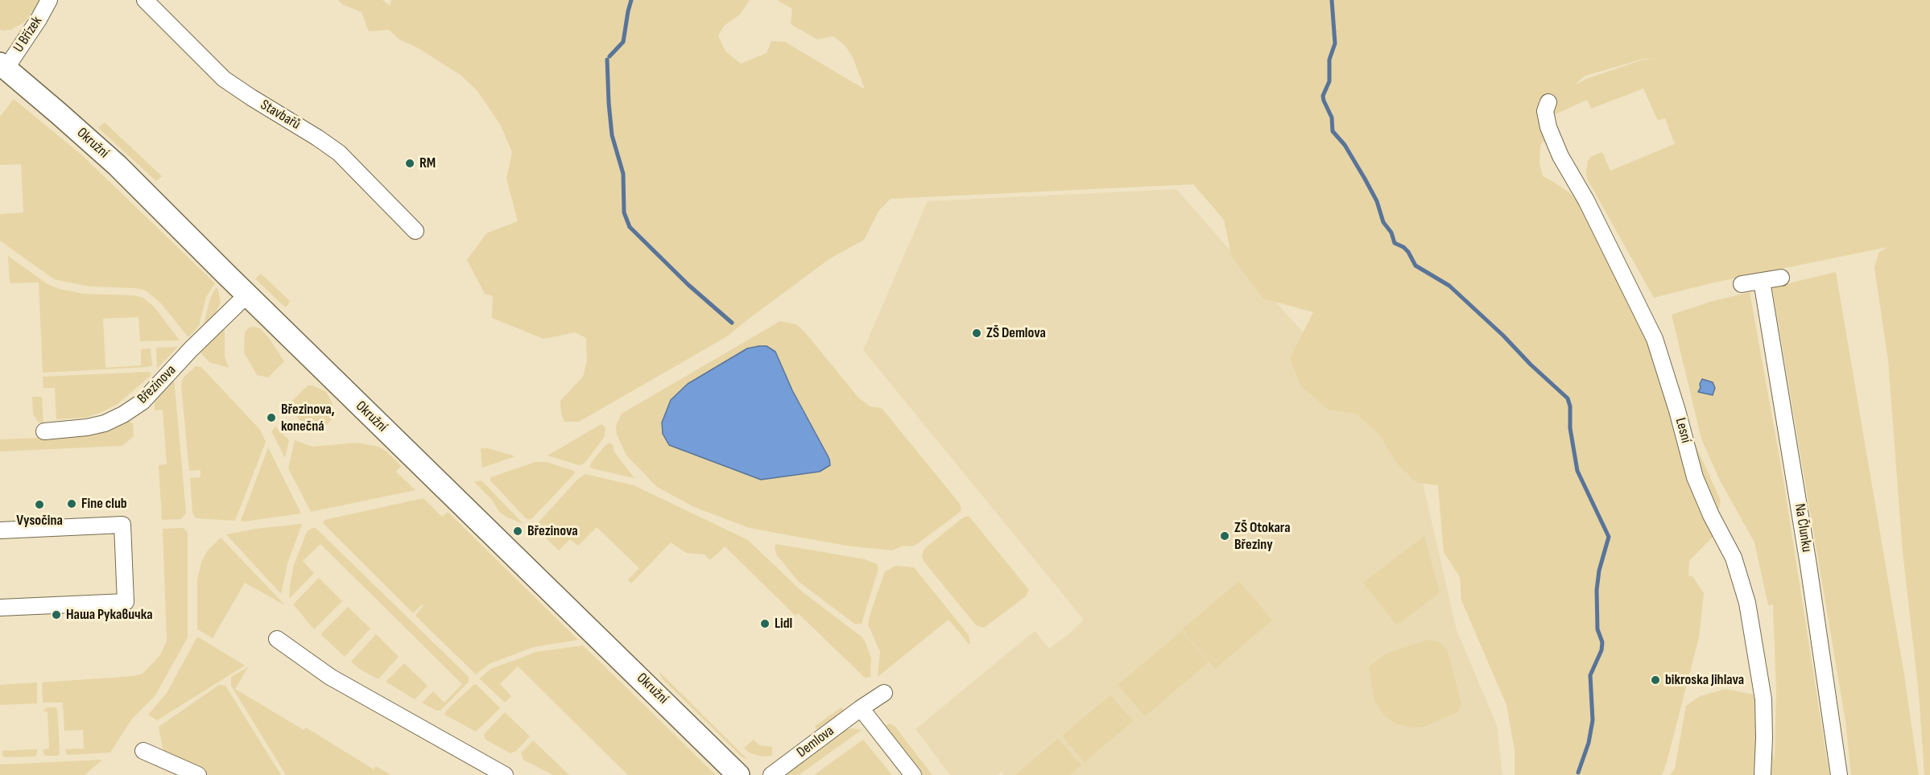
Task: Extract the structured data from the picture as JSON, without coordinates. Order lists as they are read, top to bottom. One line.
{"streets":{"street":["U Břízek","Stavbařů","Okružní","Březinova","Lesní","Na Člunku","Demlova"]},"crossings":[["U Břízek","Okružní"],["Okružní","Březinova"]],"places":["RM","ZŠ Demlova","Březinova, konečná","Fine club","Vysočina","Březinova","ZŠ Otokara Březiny","Наша Рукавичка","Lidl","bikroska Jihlava"]}
